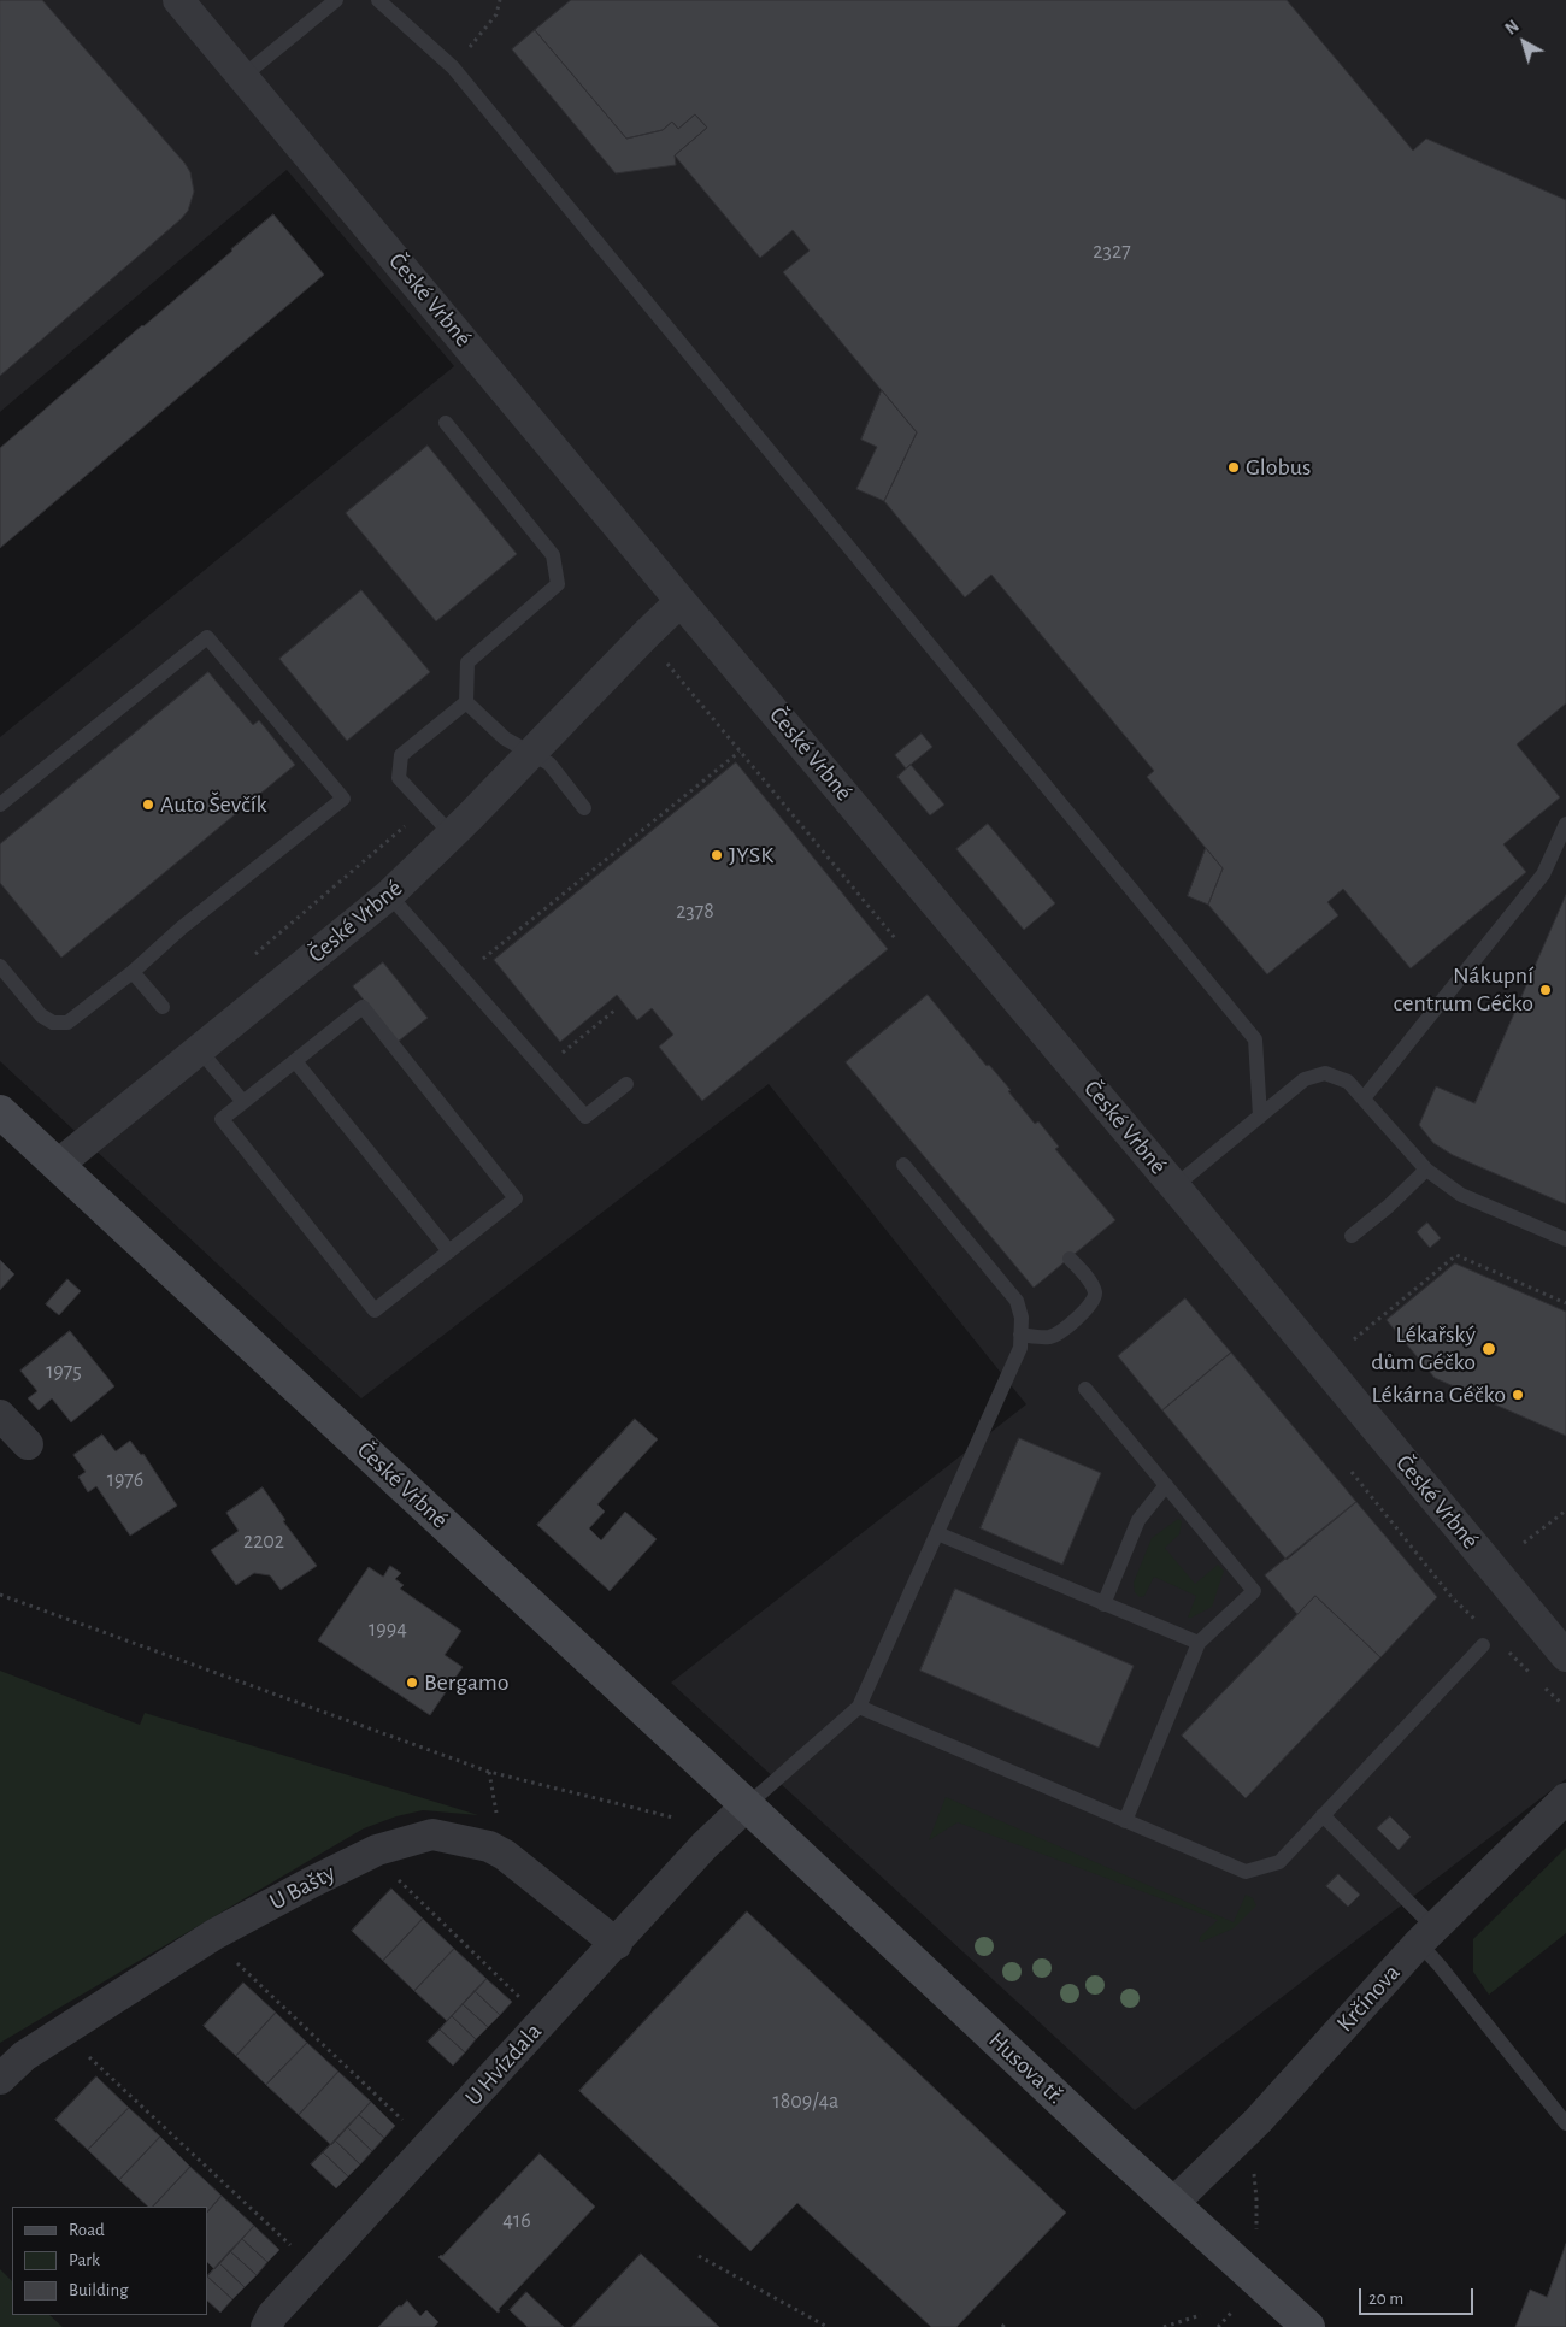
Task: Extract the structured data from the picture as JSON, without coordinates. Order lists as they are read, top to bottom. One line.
{"streets":{"street":["České Vrbné","U Bašty","Krčínova","U Hvízdala","Husova tř."]},"crossings":[["České Vrbné","U Hvízdala"],["České Vrbné","Husova tř."],["U Bašty","U Hvízdala"],["Krčínova","Husova tř."],["U Hvízdala","Husova tř."]],"places":["Globus","Auto Ševčík","JYSK","Nákupní centrum Géčko","Lékařský dům Géčko","Lékárna Géčko","Bergamo"],"house_numbers":["2327","2378","1975","1976","2202","1994","1809/4a","416"],"legend":["Road","Park","Building"],"scale_bar":"20 m","north":"top left"}
